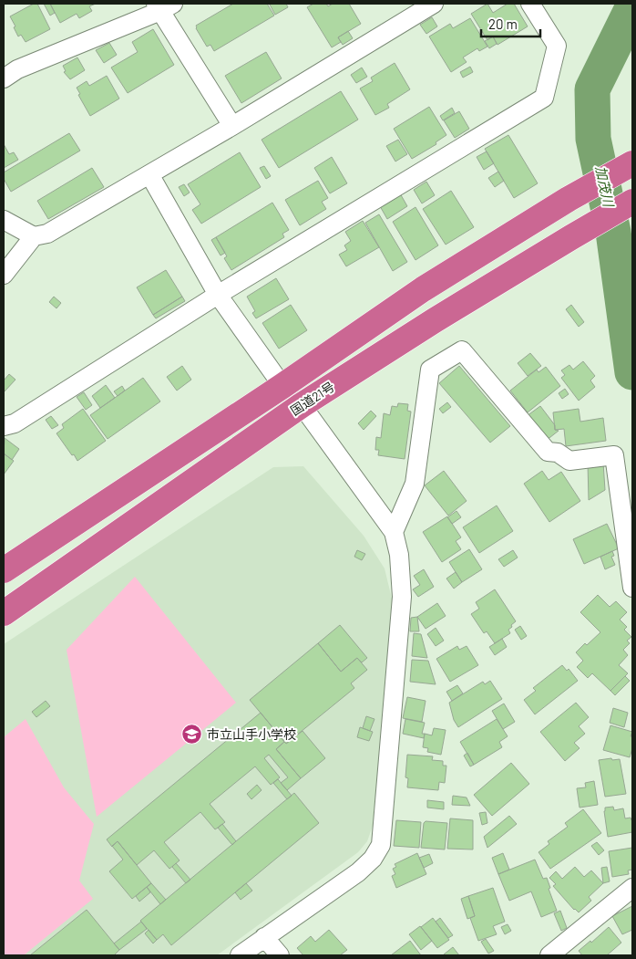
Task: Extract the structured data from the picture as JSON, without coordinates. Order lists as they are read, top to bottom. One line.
{"streets":{"highway":["国道21号"]},"water":["加茂川"],"places":{"school or university":["市立山手小学校"]},"scale_bar":"20 m"}
